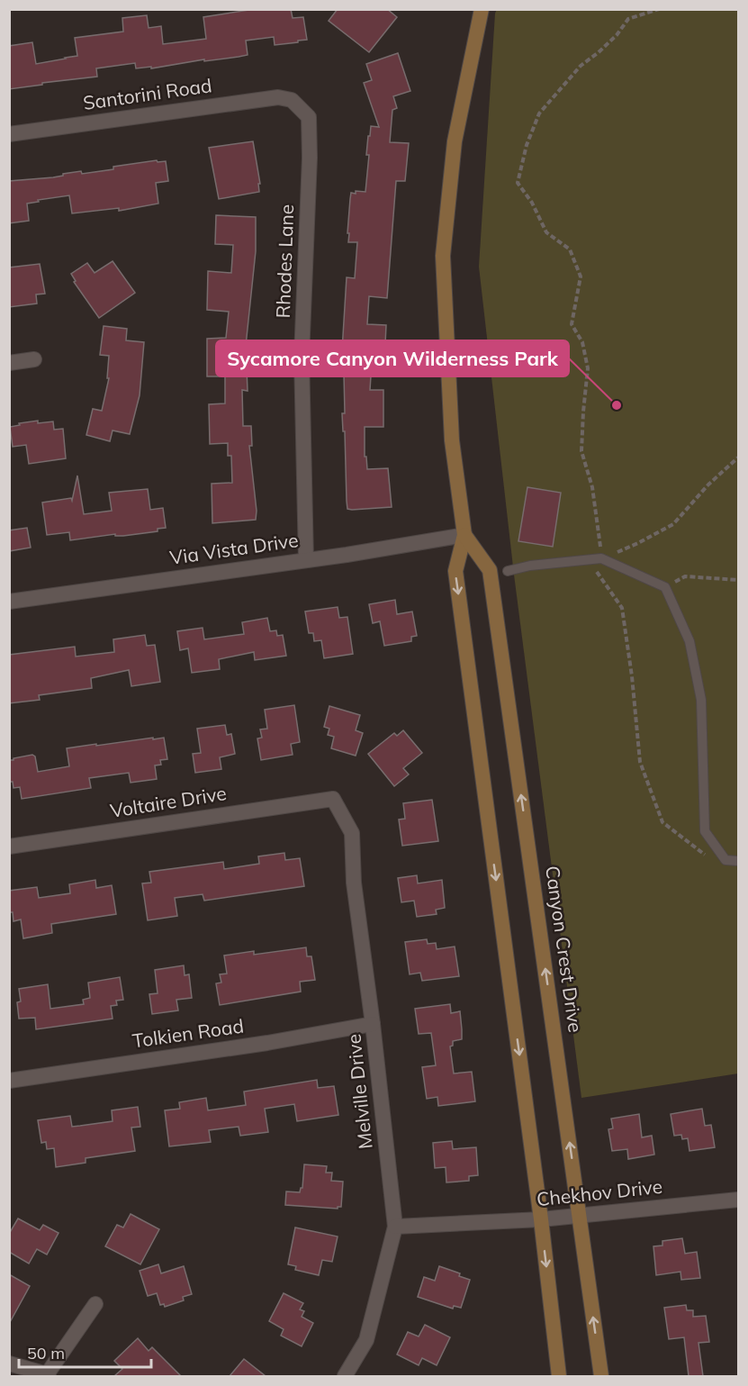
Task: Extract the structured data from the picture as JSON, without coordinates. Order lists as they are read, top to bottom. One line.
{"streets":{"main road":["Canyon Crest Drive"],"street":["Santorini Road","Rhodes Lane","Via Vista Drive","Voltaire Drive","Tolkien Road","Melville Drive","Chekhov Drive"]},"crossings":[["Santorini Road","Rhodes Lane"],["Rhodes Lane","Via Vista Drive"],["Via Vista Drive","Canyon Crest Drive"],["Voltaire Drive","Melville Drive"],["Canyon Crest Drive","Chekhov Drive"],["Tolkien Road","Melville Drive"],["Melville Drive","Chekhov Drive"]],"places":["Sycamore Canyon Wilderness Park"],"scale_bar":"50 m"}
